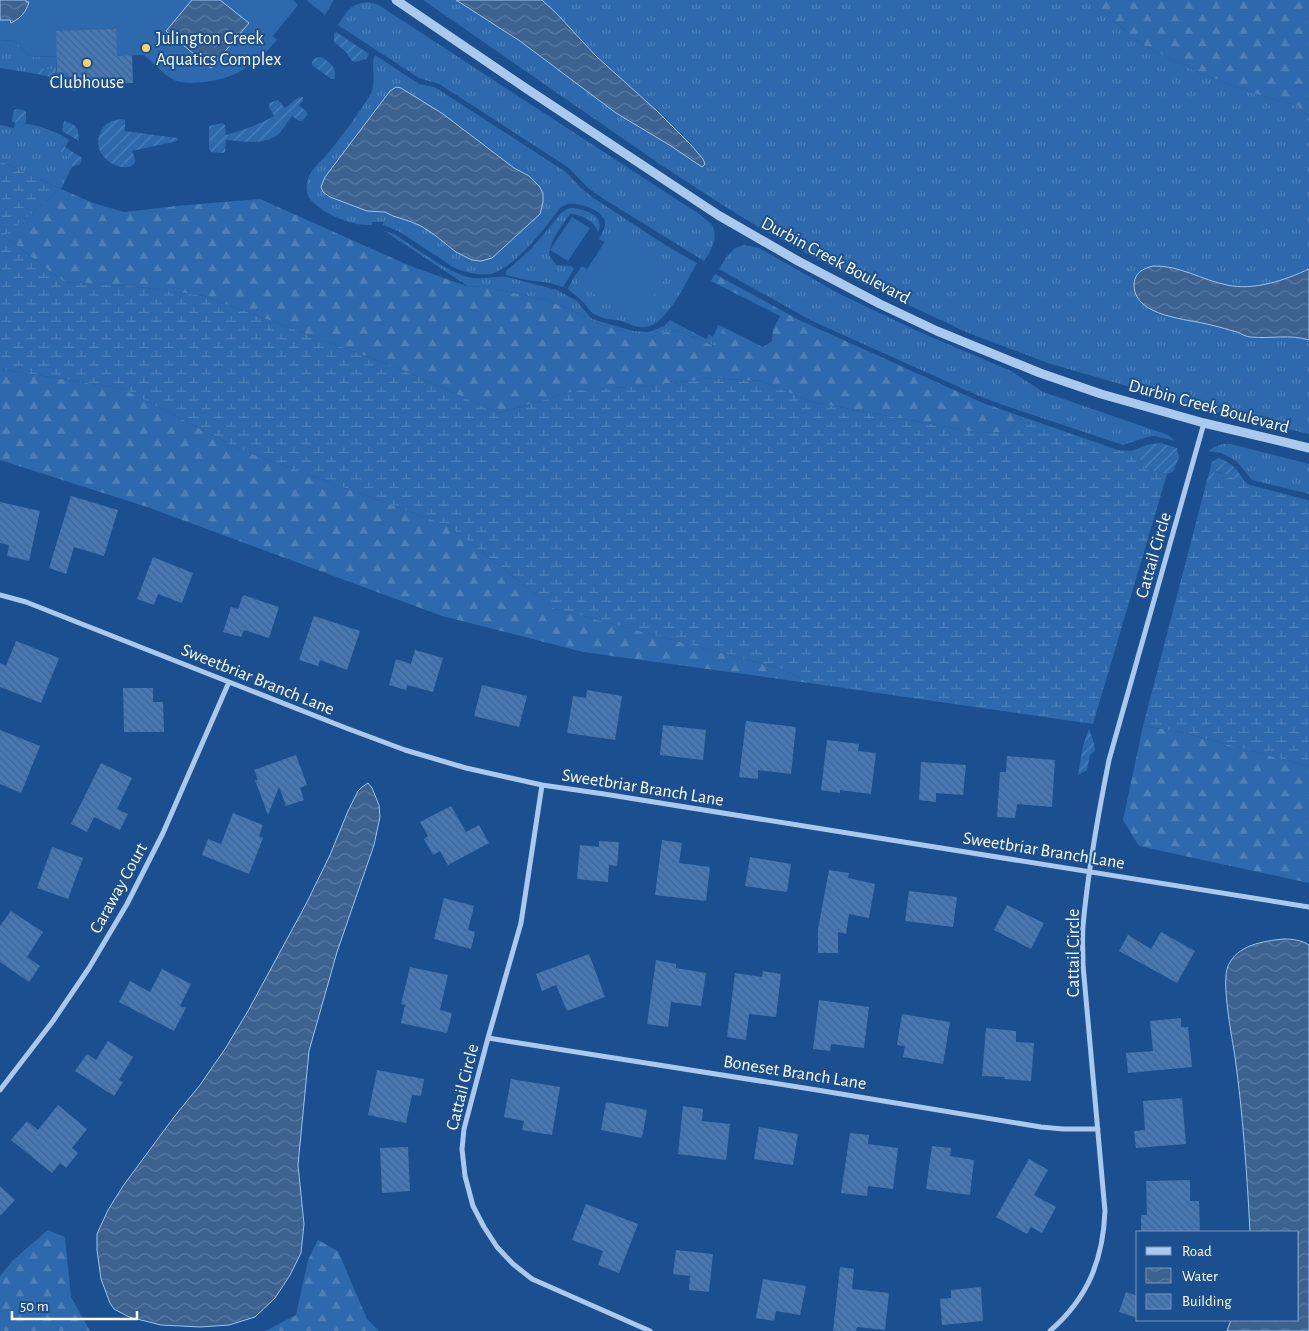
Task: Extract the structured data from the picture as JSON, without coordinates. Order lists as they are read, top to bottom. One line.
{"streets":{"street":["Durbin Creek Boulevard","Cattail Circle","Sweetbriar Branch Lane","Caraway Court","Boneset Branch Lane"]},"crossings":[["Durbin Creek Boulevard","Cattail Circle"],["Cattail Circle","Sweetbriar Branch Lane"],["Cattail Circle","Boneset Branch Lane"],["Sweetbriar Branch Lane","Caraway Court"]],"places":["Julington Creek Aquatics Complex","Clubhouse"],"legend":["Road","Water","Building"],"scale_bar":"50 m"}
